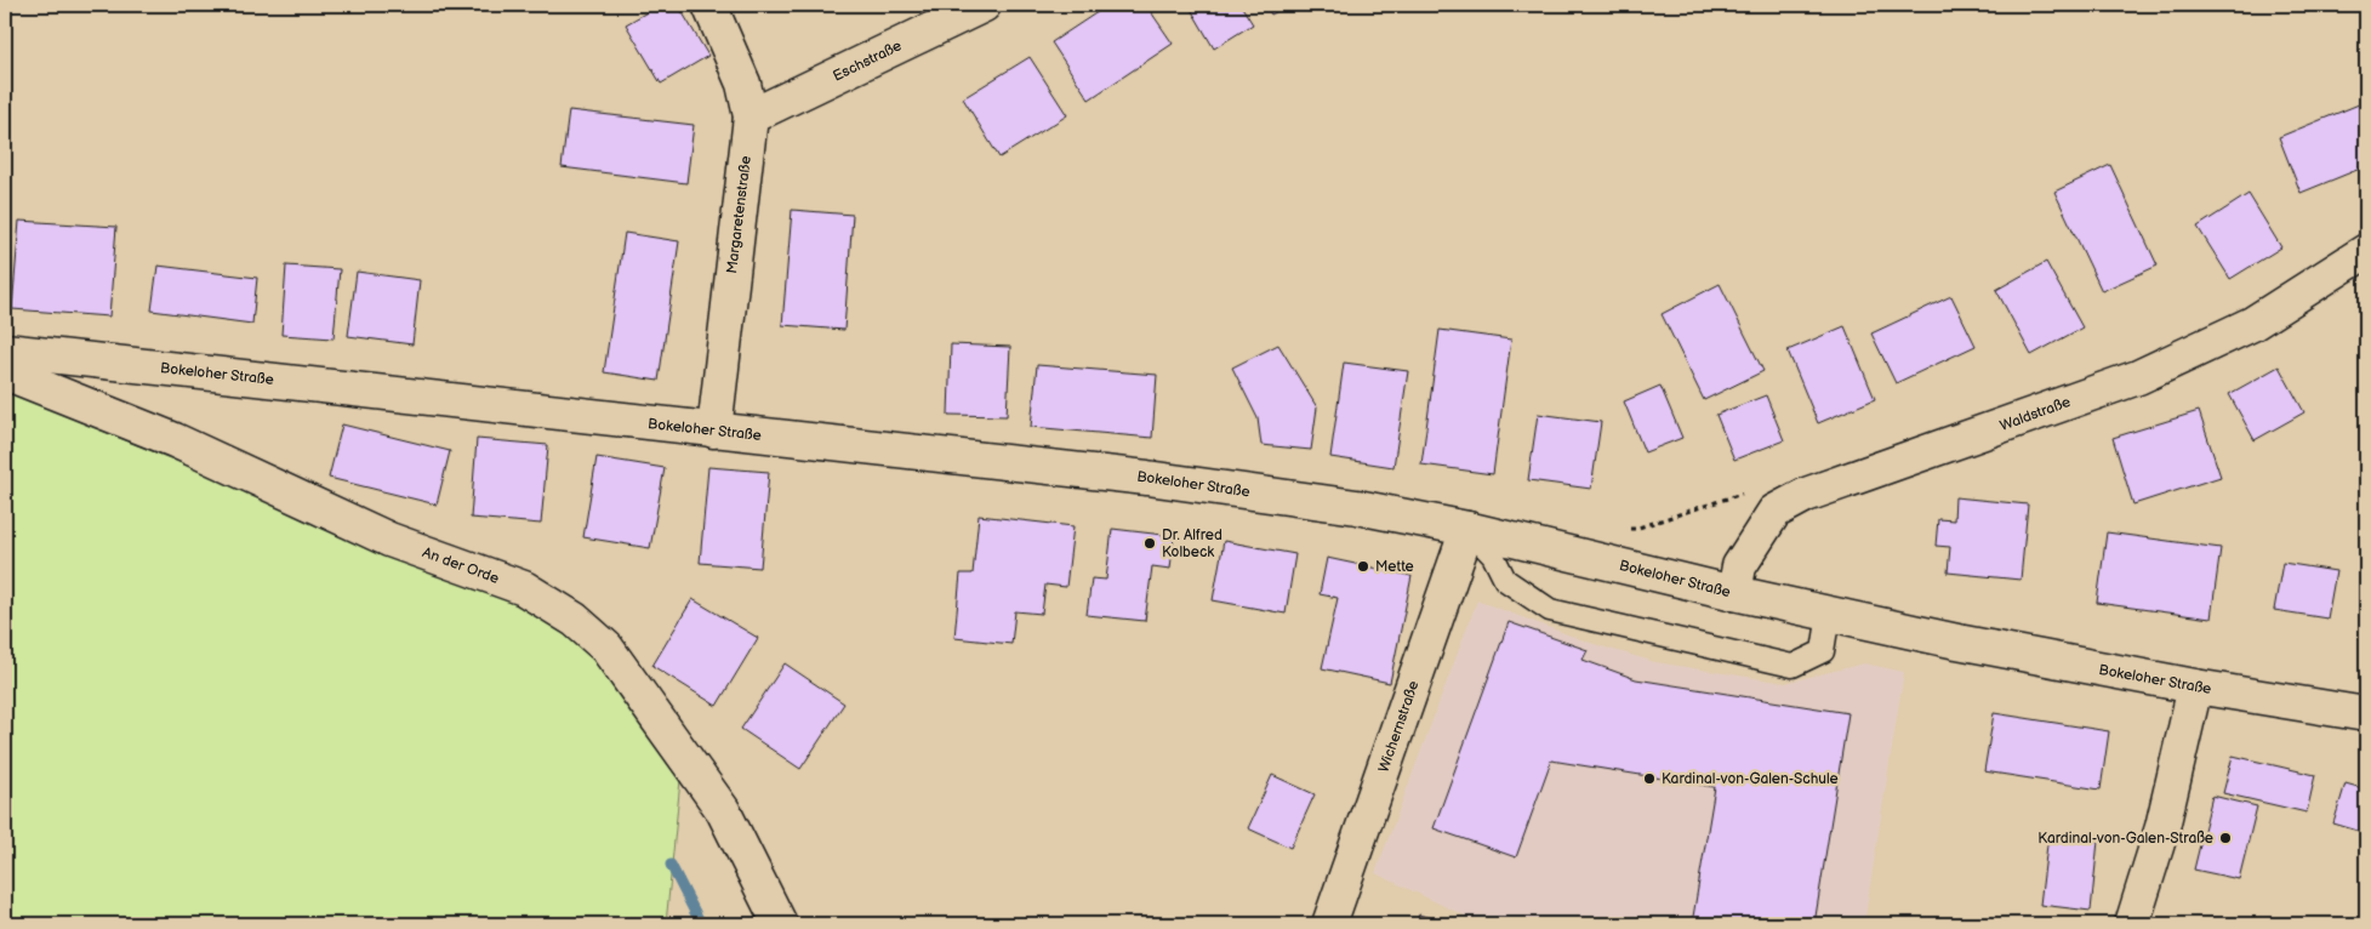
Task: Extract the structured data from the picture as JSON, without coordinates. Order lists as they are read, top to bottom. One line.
{"streets":{"street":["Eschstraße","Margaretenstraße","Bokeloher Straße","Waldstraße","An der Orde","Wichernstraße"]},"crossings":[["Eschstraße","Margaretenstraße"],["Margaretenstraße","Bokeloher Straße"],["Bokeloher Straße","Waldstraße"],["Bokeloher Straße","Wichernstraße"]],"places":["Dr. Alfred Kolbeck","Mette","Kardinal-von-Galen-Schule","Kardinal-von-Galen-Straße"]}
